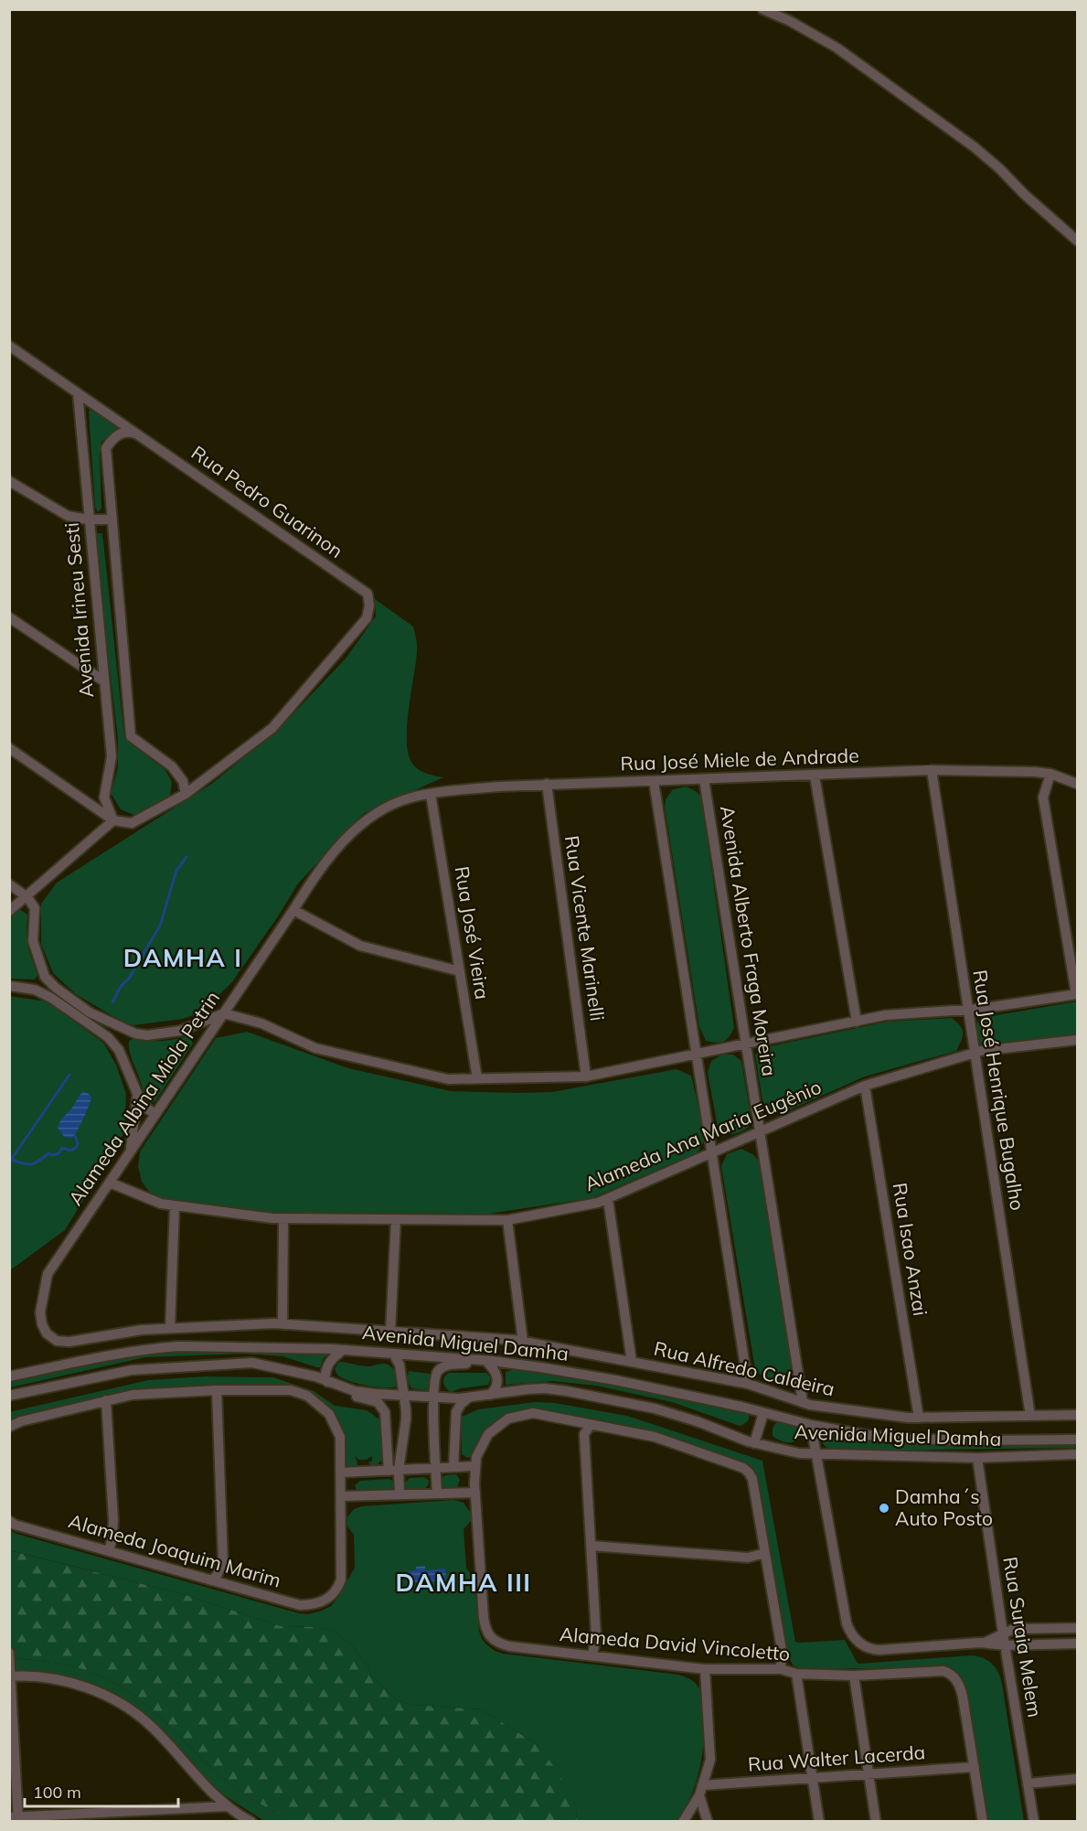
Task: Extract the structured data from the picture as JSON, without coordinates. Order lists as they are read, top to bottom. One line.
{"streets":{"street":["Rua Pedro Guarinon","Avenida Irineu Sesti","Rua José Miele de Andrade","Rua Vicente Marinelli","Rua José Vieira","Avenida Alberto Fraga Moreira","Rua José Henrique Bugalho","Alameda Albina Miola Petrin","Alameda Ana Maria Eugênio","Rua Isao Anzai","Avenida Miguel Damha","Rua Alfredo Caldeira","Alameda Joaquim Marim","Rua Suraia Melem","Alameda David Vincoletto","Rua Walter Lacerda"]},"crossings":[["Rua Pedro Guarinon","Avenida Irineu Sesti"],["Rua José Miele de Andrade","Rua Vicente Marinelli"],["Rua José Miele de Andrade","Rua José Vieira"],["Rua José Miele de Andrade","Avenida Alberto Fraga Moreira"],["Rua José Miele de Andrade","Rua José Henrique Bugalho"],["Rua José Miele de Andrade","Alameda Albina Miola Petrin"],["Rua José Vieira","Alameda Albina Miola Petrin"],["Avenida Alberto Fraga Moreira","Alameda Ana Maria Eugênio"],["Avenida Alberto Fraga Moreira","Rua Alfredo Caldeira"],["Rua José Henrique Bugalho","Alameda Ana Maria Eugênio"],["Rua José Henrique Bugalho","Rua Alfredo Caldeira"],["Alameda Albina Miola Petrin","Alameda Ana Maria Eugênio"],["Alameda Albina Miola Petrin","Rua Alfredo Caldeira"],["Alameda Ana Maria Eugênio","Rua Isao Anzai"],["Rua Isao Anzai","Rua Alfredo Caldeira"],["Avenida Miguel Damha","Rua Suraia Melem"],["Alameda David Vincoletto","Rua Walter Lacerda"]],"districts":["DAMHA I","DAMHA III"],"places":["Damha´s Auto Posto"],"scale_bar":"100 m"}
